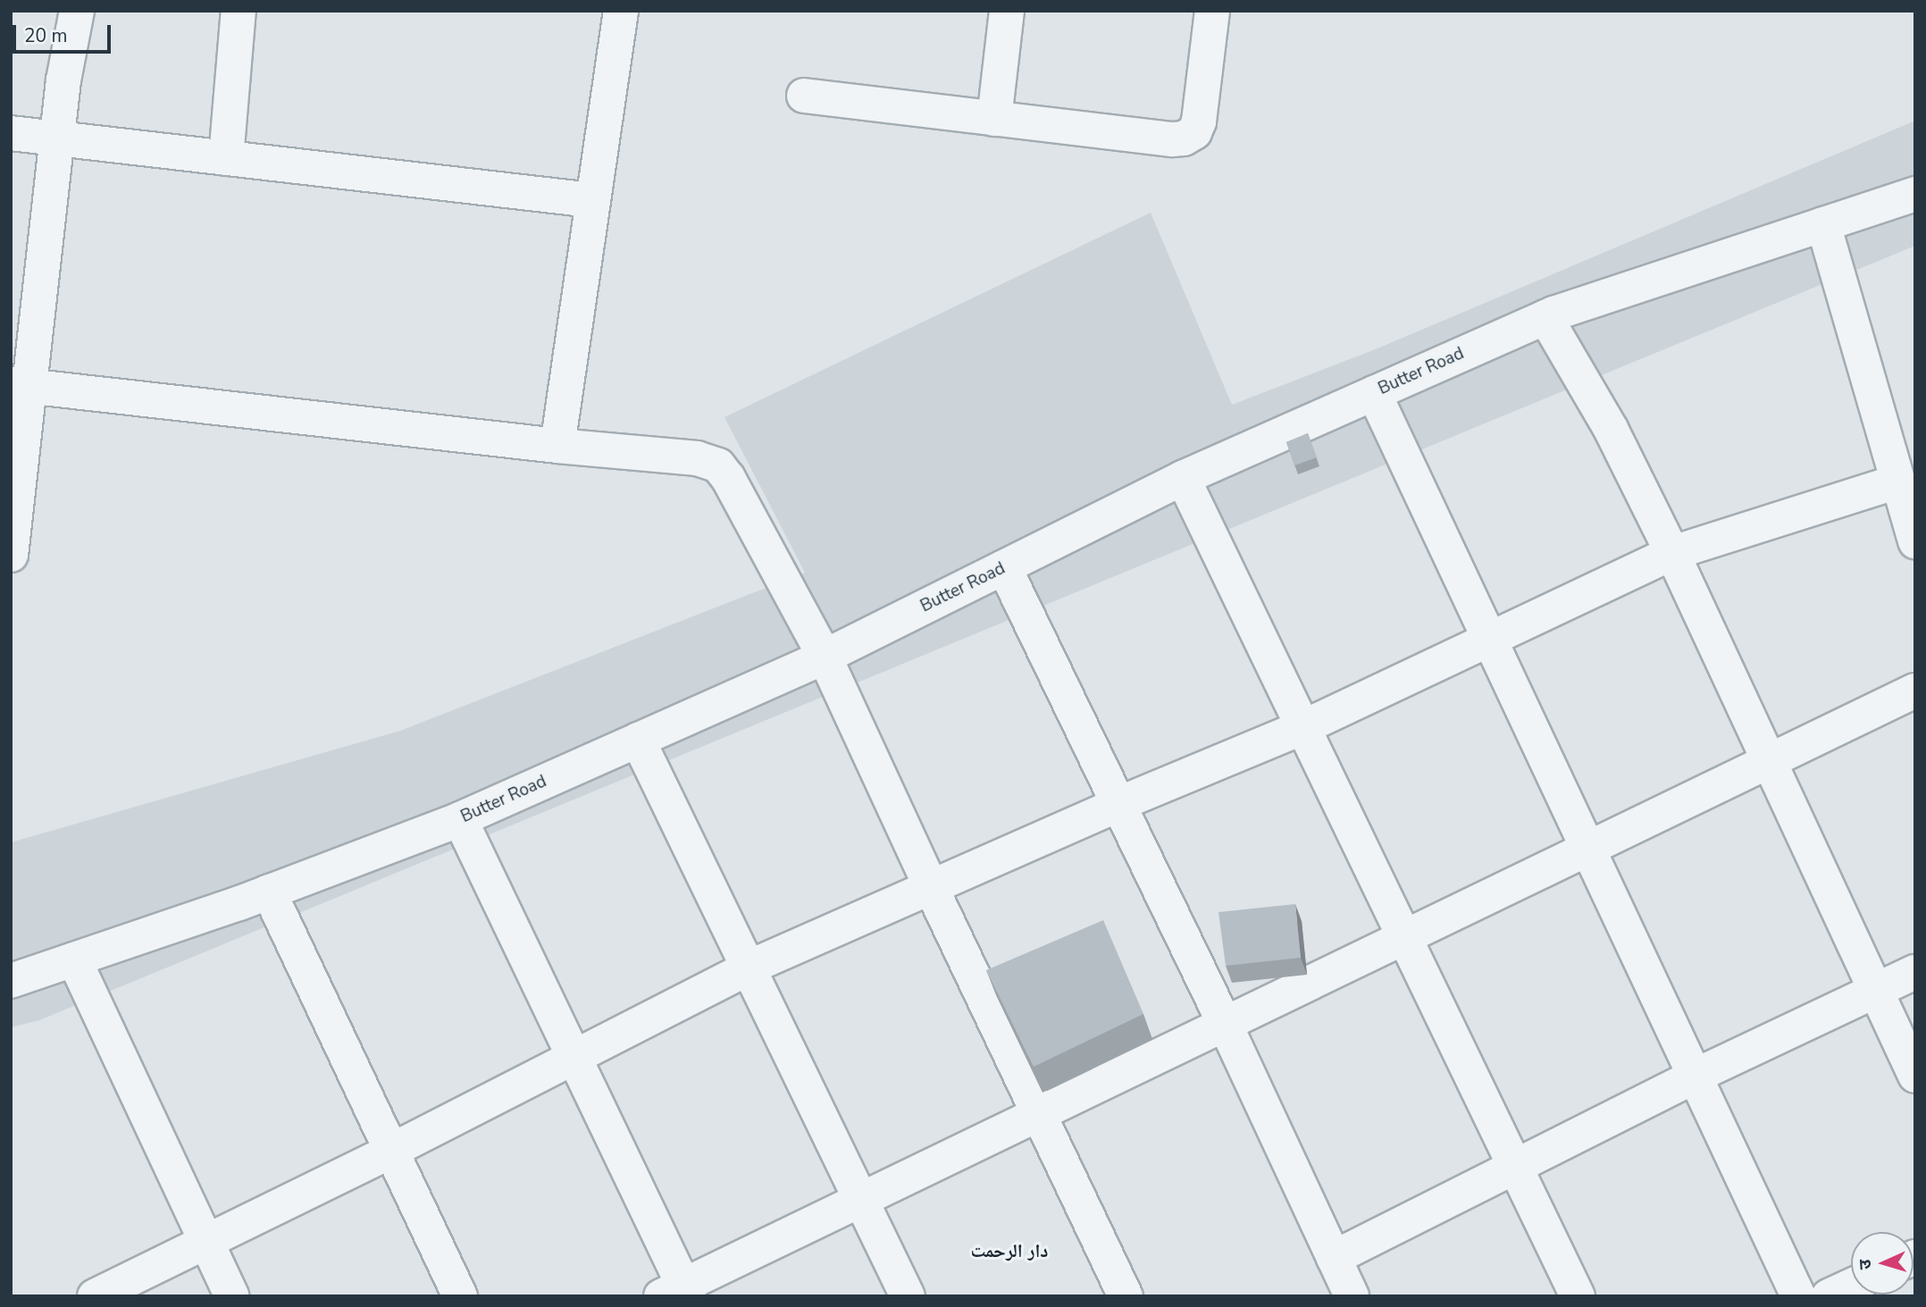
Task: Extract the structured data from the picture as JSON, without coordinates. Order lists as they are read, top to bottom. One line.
{"streets":{"street":["Butter Road"]},"districts":["دار الرحمت"],"scale_bar":"20 m","north":"left"}
